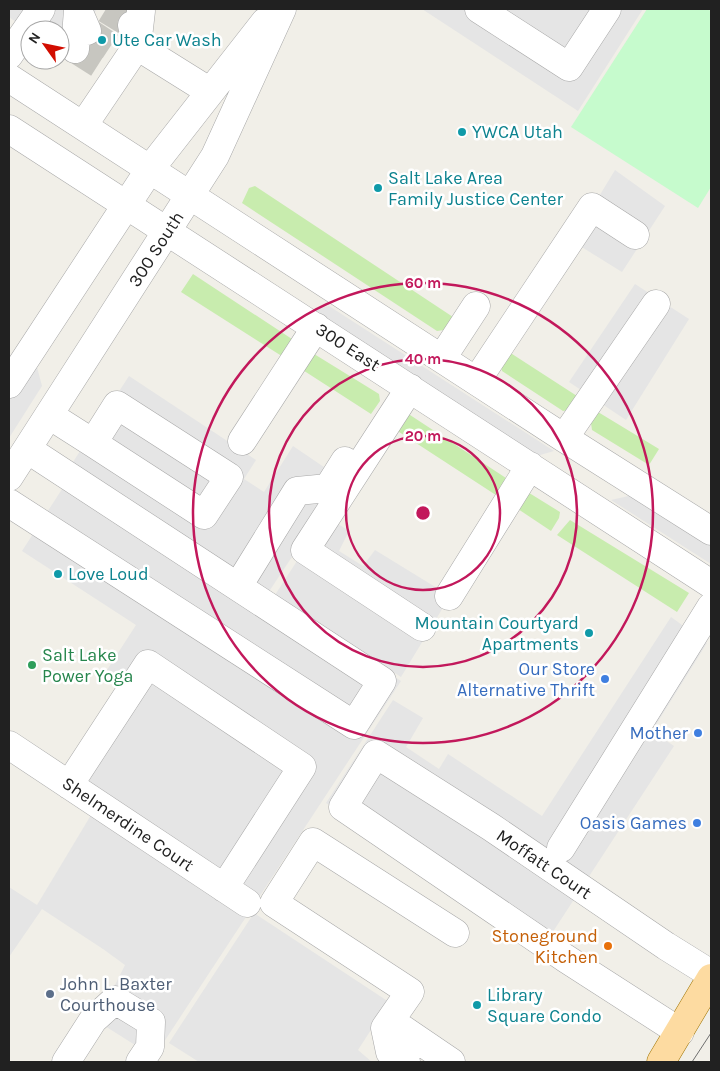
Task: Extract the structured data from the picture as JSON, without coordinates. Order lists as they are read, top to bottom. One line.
{"streets":{"street":["300 South","300 East","Shelmerdine Court","Moffatt Court"]},"crossings":[["300 South","300 East"]],"places":["Ute Car Wash","YWCA Utah","Salt Lake Area Family Justice Center","Love Loud","Mountain Courtyard Apartments","Salt Lake Power Yoga","Our Store Alternative Thrift","Mother","Oasis Games","Stoneground Kitchen","John L. Baxter Courthouse","Library Square Condo"],"north":"top left","rings":["60 m","40 m","20 m"]}
